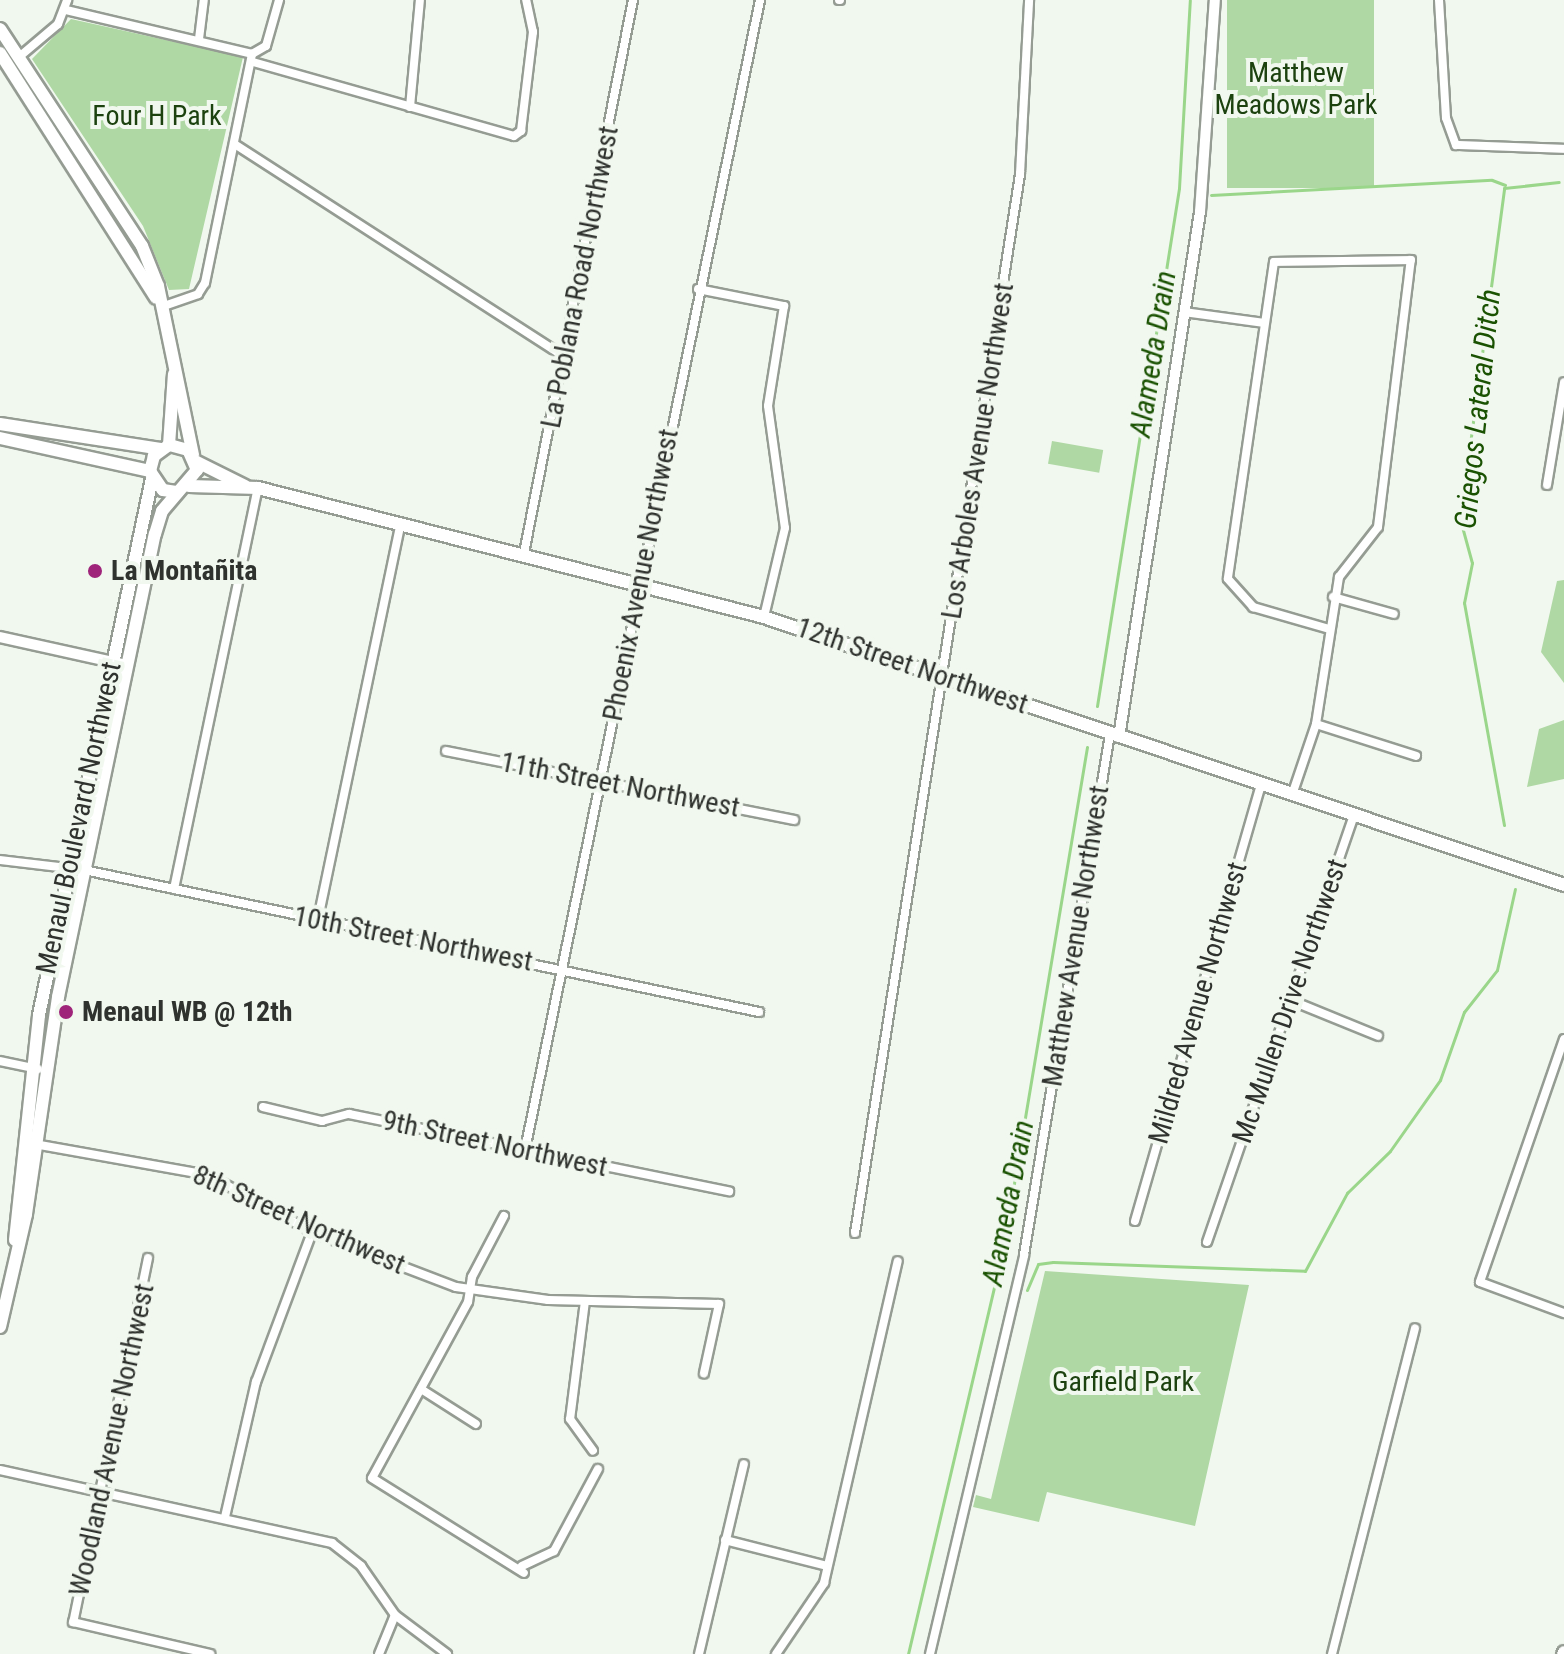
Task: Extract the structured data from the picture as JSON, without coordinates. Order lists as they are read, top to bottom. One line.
{"streets":{"main road":["12th Street Northwest","Menaul Boulevard Northwest"],"street":["La Poblana Road Northwest","Los Arboles Avenue Northwest","Phoenix Avenue Northwest","11th Street Northwest","Matthew Avenue Northwest","10th Street Northwest","Mc Mullen Drive Northwest","Mildred Avenue Northwest","9th Street Northwest","8th Street Northwest","Woodland Avenue Northwest"]},"crossings":[["La Poblana Road Northwest","12th Street Northwest"],["Los Arboles Avenue Northwest","12th Street Northwest"],["Phoenix Avenue Northwest","12th Street Northwest"],["Phoenix Avenue Northwest","11th Street Northwest"],["Phoenix Avenue Northwest","10th Street Northwest"],["Phoenix Avenue Northwest","9th Street Northwest"],["12th Street Northwest","Menaul Boulevard Northwest"],["12th Street Northwest","Matthew Avenue Northwest"],["12th Street Northwest","Mc Mullen Drive Northwest"],["12th Street Northwest","Mildred Avenue Northwest"],["Menaul Boulevard Northwest","10th Street Northwest"],["Menaul Boulevard Northwest","8th Street Northwest"]],"water":["Alameda Drain","Griegos Lateral Ditch"],"parks":["Matthew Meadows Park","Four H Park","Garfield Park"],"places":["La Montañita","Menaul WB @ 12th"]}
